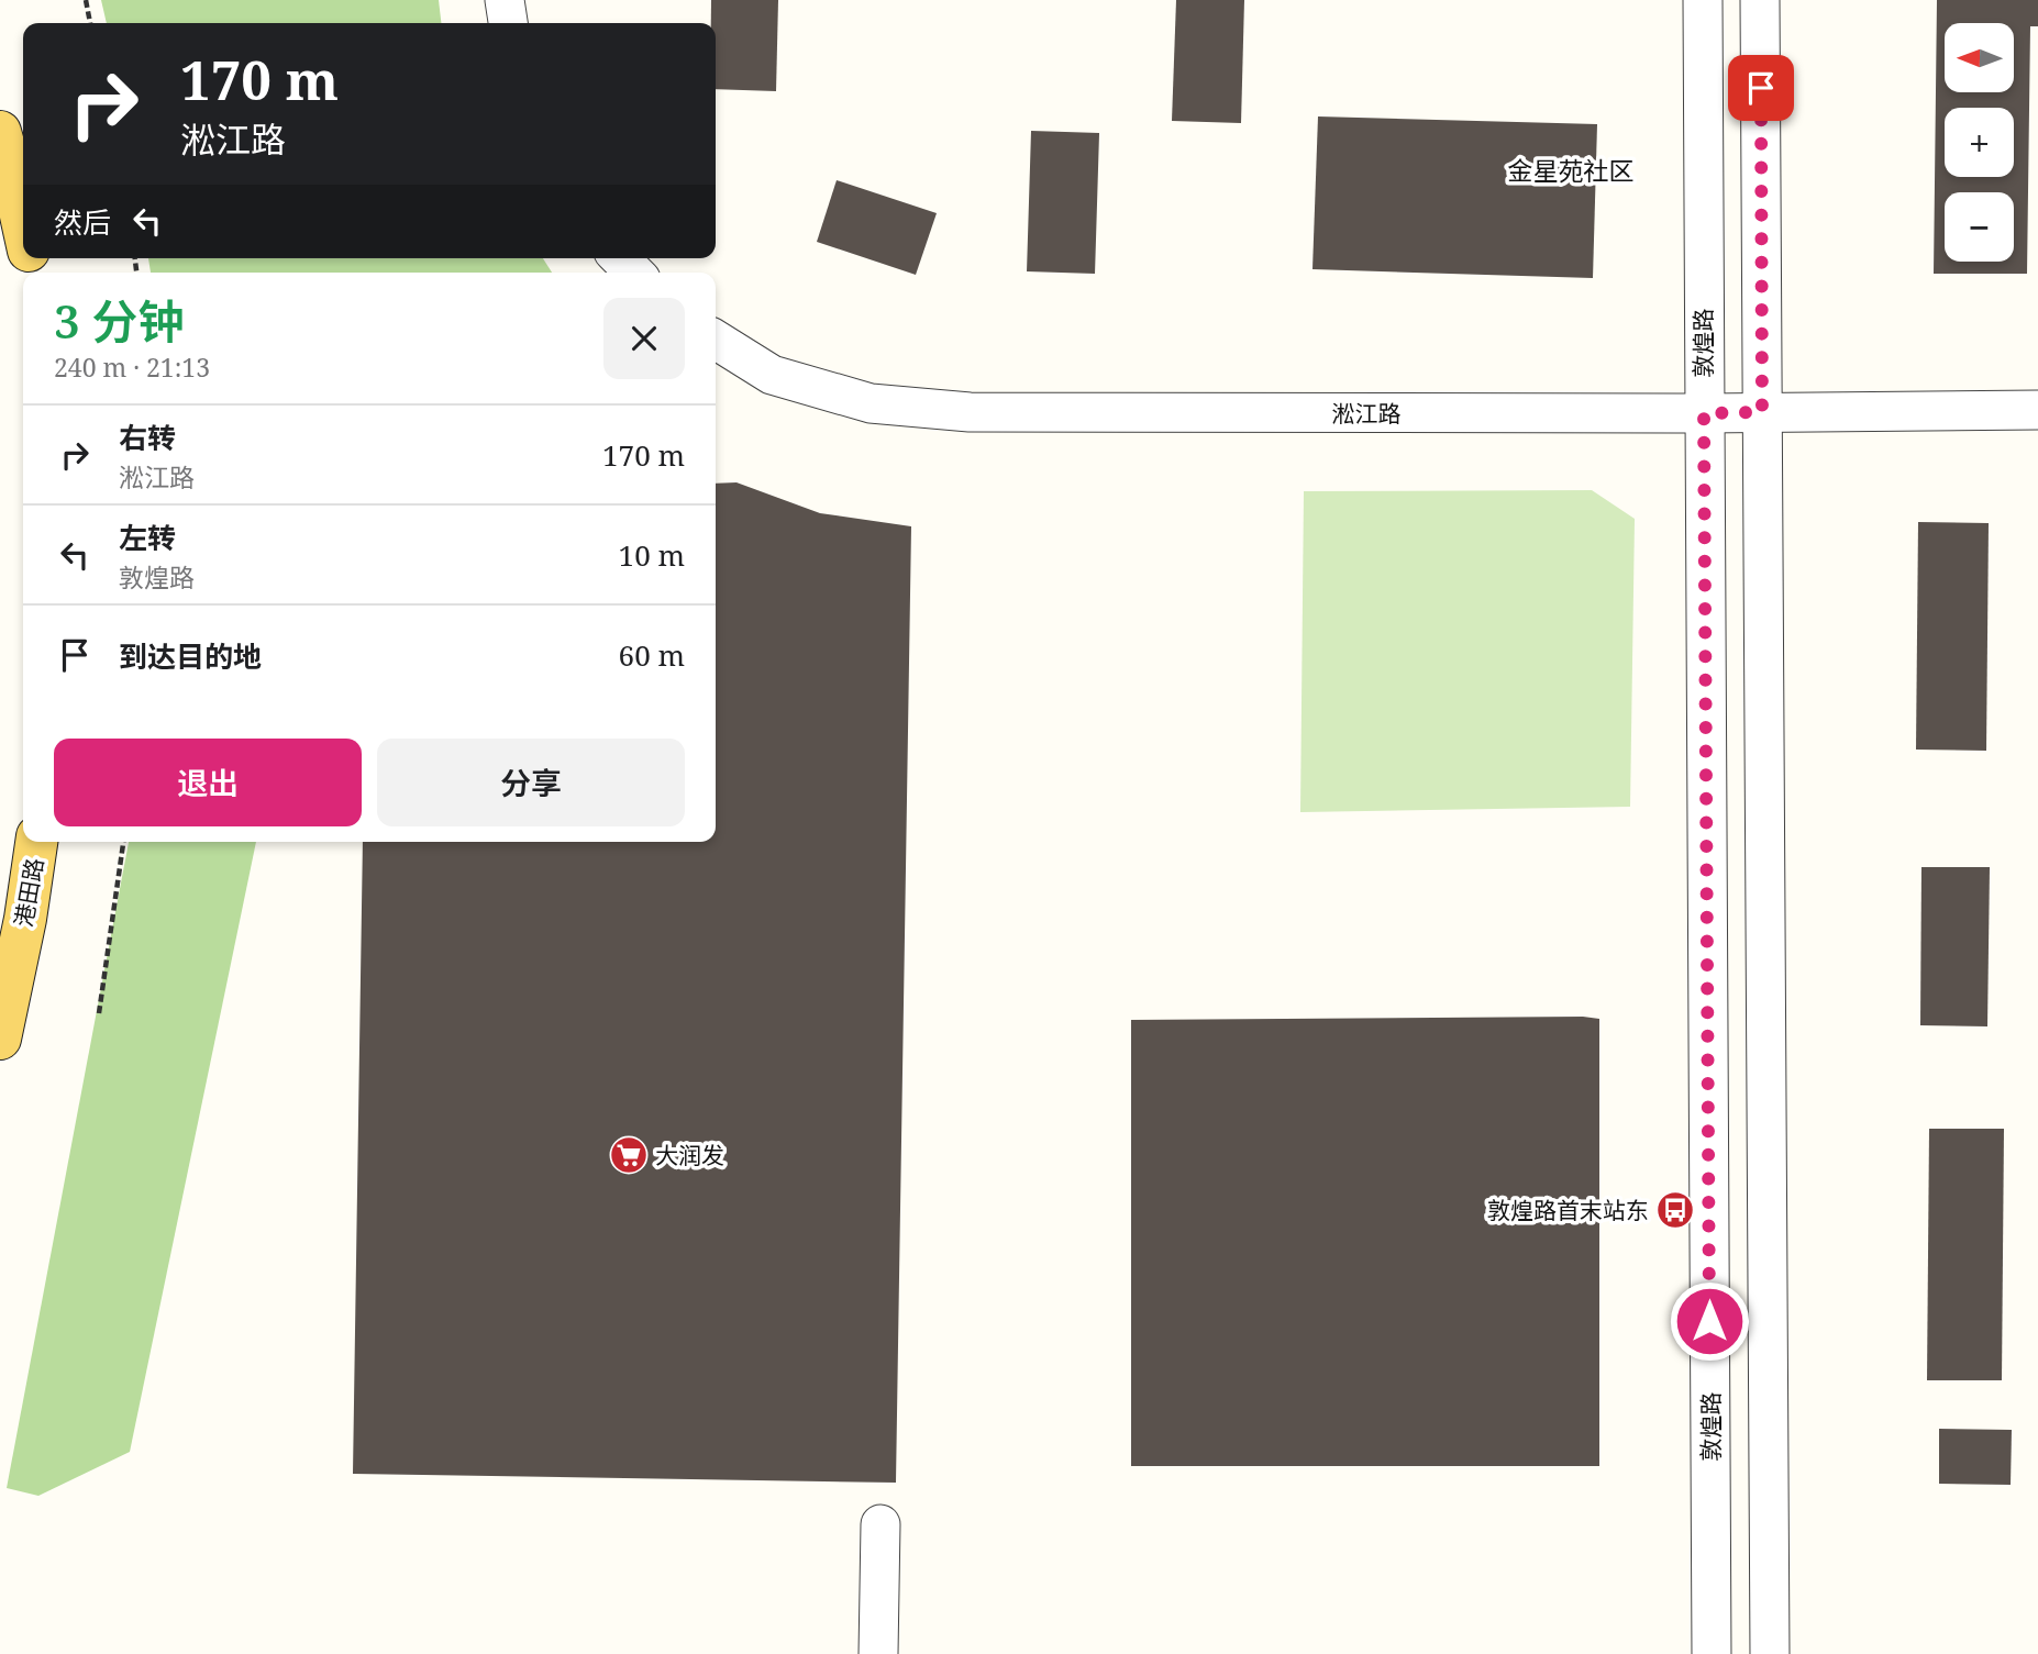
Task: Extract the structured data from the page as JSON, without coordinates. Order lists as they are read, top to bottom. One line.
{"streets":{"main road":["港田路"],"street":["敦煌路","淞江路"]},"crossings":[["敦煌路","淞江路"]],"districts":["金星苑社区"],"places":{"supermarket":["大润发"],"bus stop":["敦煌路首末站东"]},"north":"left","page":{"map_buttons":["+","−"],"turn":["170 m","淞江路"],"then":"然后","heading":["3 分钟","240 m · 21:13"],"list":[{"name":"右转","note":"淞江路","value":"170 m"},{"name":"左转","note":"敦煌路","value":"10 m"},{"name":"到达目的地","value":"60 m"}],"buttons":["退出","分享"]}}
